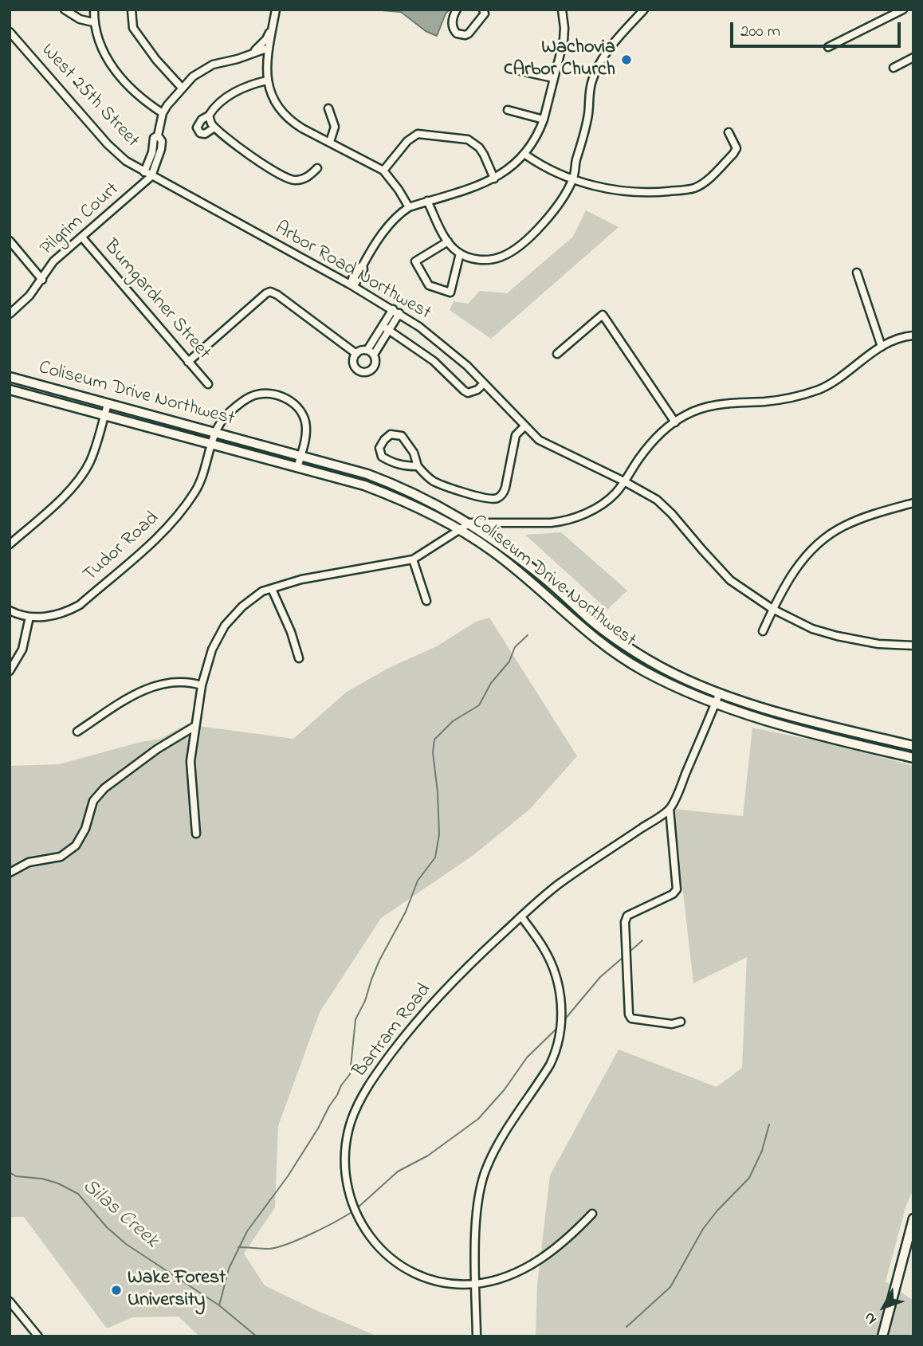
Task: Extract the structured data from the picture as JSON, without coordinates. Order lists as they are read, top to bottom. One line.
{"streets":{"main road":["Coliseum Drive Northwest"],"street":["West 25th Street","Pilgrim Court","Arbor Road Northwest","Bumgardner Street","Tudor Road","Bartram Road"]},"crossings":[["West 25th Street","Pilgrim Court"],["West 25th Street","Arbor Road Northwest"],["Pilgrim Court","Arbor Road Northwest"],["Pilgrim Court","Bumgardner Street"],["Coliseum Drive Northwest","Tudor Road"]],"water":["Silas Creek"],"places":["Wachovia Arbor Church","Wake Forest University"],"scale_bar":"200 m","north":"bottom left"}
